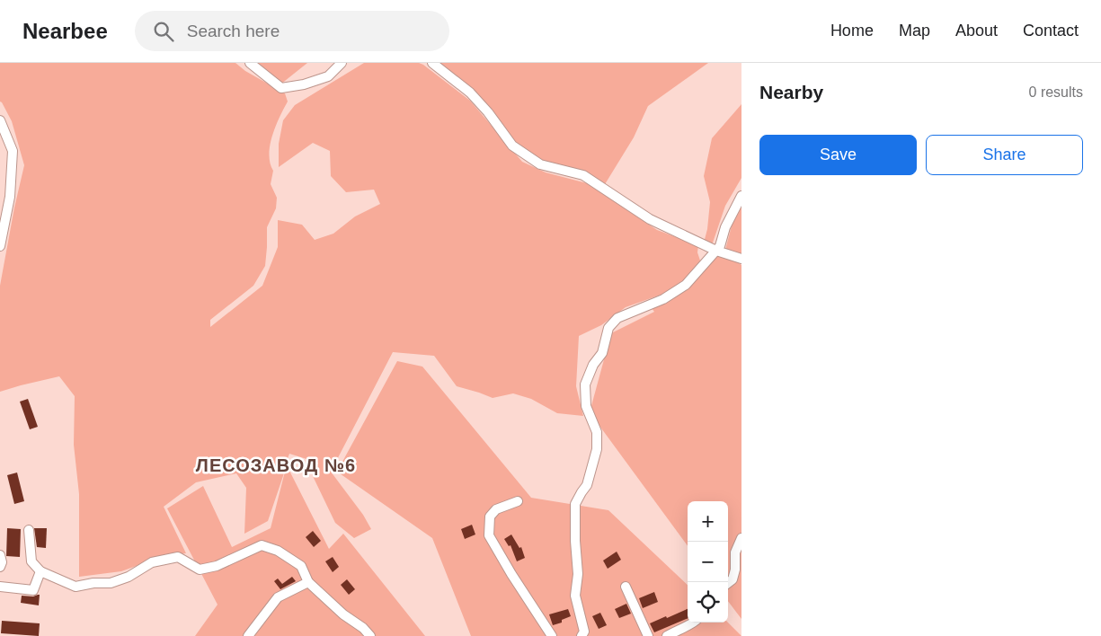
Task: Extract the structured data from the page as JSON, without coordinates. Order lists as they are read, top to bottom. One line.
{"districts":["ЛЕСОЗАВОД №6"],"page":{"header":"Nearbee","search":"Search here","nav":["Home","Map","About","Contact"],"heading":["Nearby","0 results"],"buttons":["Save","Share"],"map_buttons":["+","−"]}}
